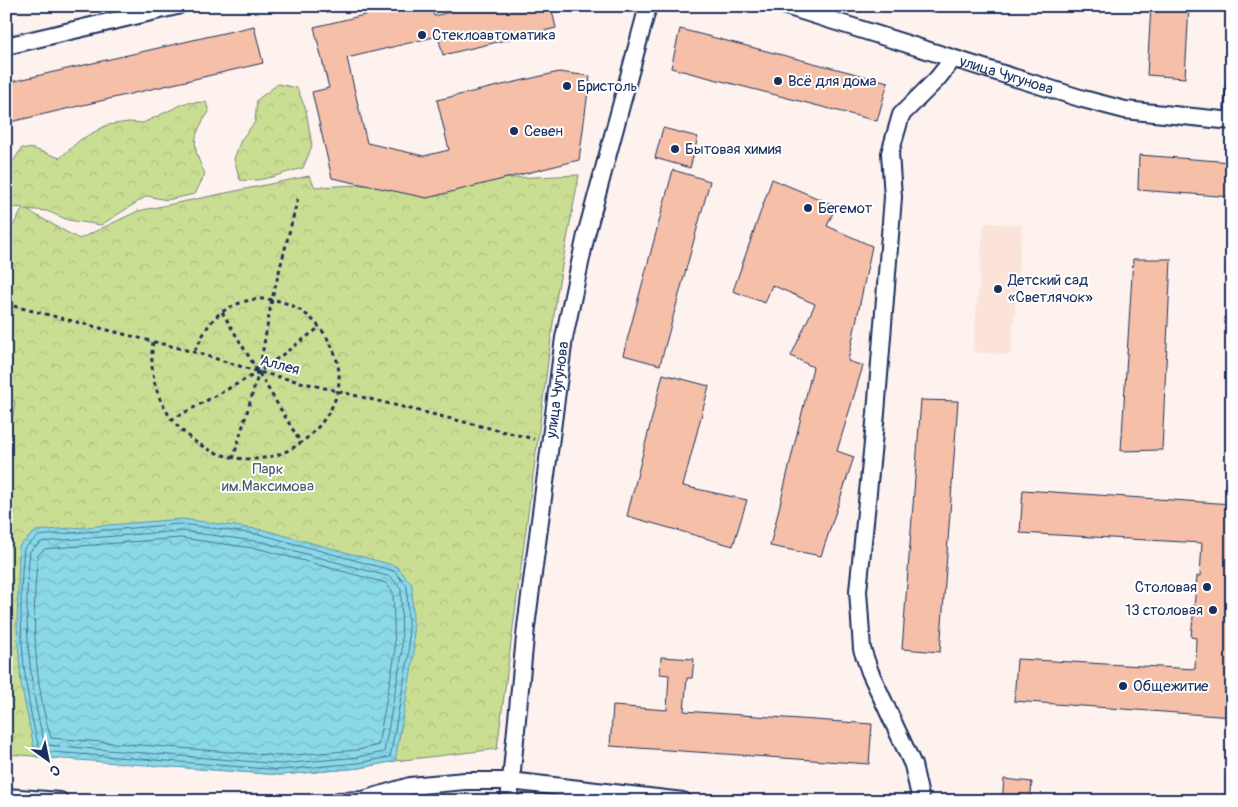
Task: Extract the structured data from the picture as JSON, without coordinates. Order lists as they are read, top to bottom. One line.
{"streets":{"street":["улица Чугунова"],"path":["Аллея"]},"crossings":[["улица Чугунова","Аллея"]],"parks":["Парк им.Максимова"],"places":["Стеклоавтоматика","Всё для дома","Бристоль","Севен","Бытовая химия","Бегемот","Детский сад «Светлячок»","Столовая","13 столовая","Общежитие"],"north":"bottom right"}
